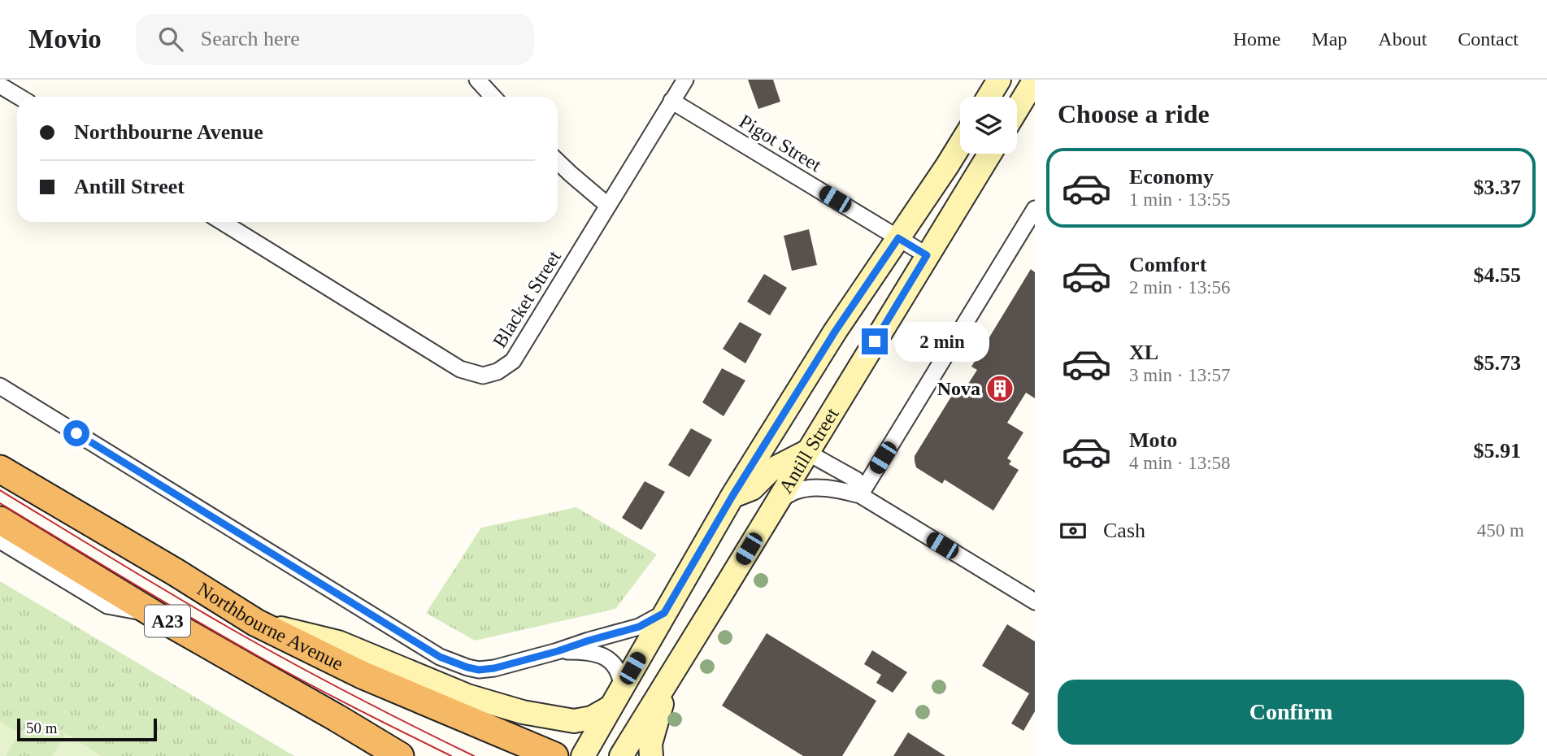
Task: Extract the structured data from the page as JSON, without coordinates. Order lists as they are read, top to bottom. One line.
{"streets":{"highway":["A23","Northbourne Avenue"],"main road":["Antill Street"],"street":["Pigot Street","Blacket Street"]},"crossings":[["Pigot Street","Blacket Street"],["Pigot Street","Antill Street"]],"places":{"building":["Nova"]},"scale_bar":"50 m","page":{"header":"Movio","search":"Search here","nav":["Home","Map","About","Contact"],"heading":"Choose a ride","banner":["Northbourne Avenue","Antill Street"],"list":[{"name":"Economy","note":"1 min · 13:55","value":"$3.37"},{"name":"Comfort","note":"2 min · 13:56","value":"$4.55"},{"name":"XL","note":"3 min · 13:57","value":"$5.73"},{"name":"Moto","note":"4 min · 13:58","value":"$5.91"}],"bubble":"2 min","pay":["Cash","450 m"],"buttons":"Confirm","scale":"50 m"}}
